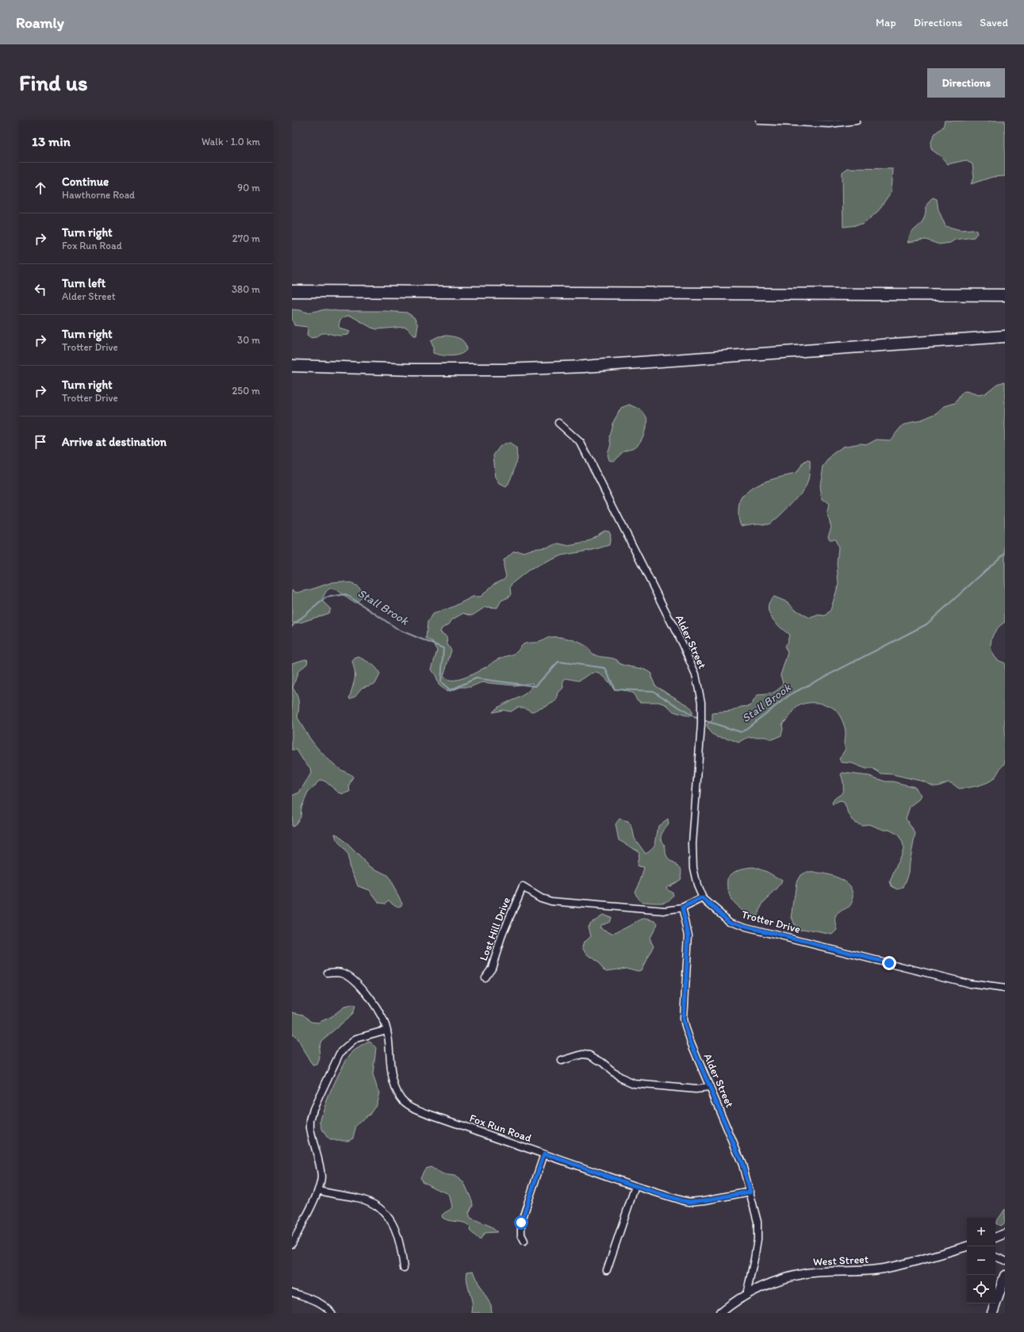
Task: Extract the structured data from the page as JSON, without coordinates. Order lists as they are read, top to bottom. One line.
{"streets":{"street":["Alder Street","Trotter Drive","Lost Hill Drive","Fox Run Road","West Street"]},"crossings":[["Alder Street","Trotter Drive"],["Alder Street","Lost Hill Drive"],["Alder Street","Fox Run Road"],["Alder Street","West Street"]],"water":["Stall Brook"],"page":{"header":"Roamly","nav":["Map","Directions","Saved"],"buttons":"Directions","title":"Find us","heading":["13 min","Walk · 1.0 km"],"list":[["Continue","Hawthorne Road","90 m"],["Turn right","Fox Run Road","270 m"],["Turn left","Alder Street","380 m"],["Turn right","Trotter Drive","30 m"],["Turn right","Trotter Drive","250 m"],"Arrive at destination"],"map_buttons":["+","−"]}}
